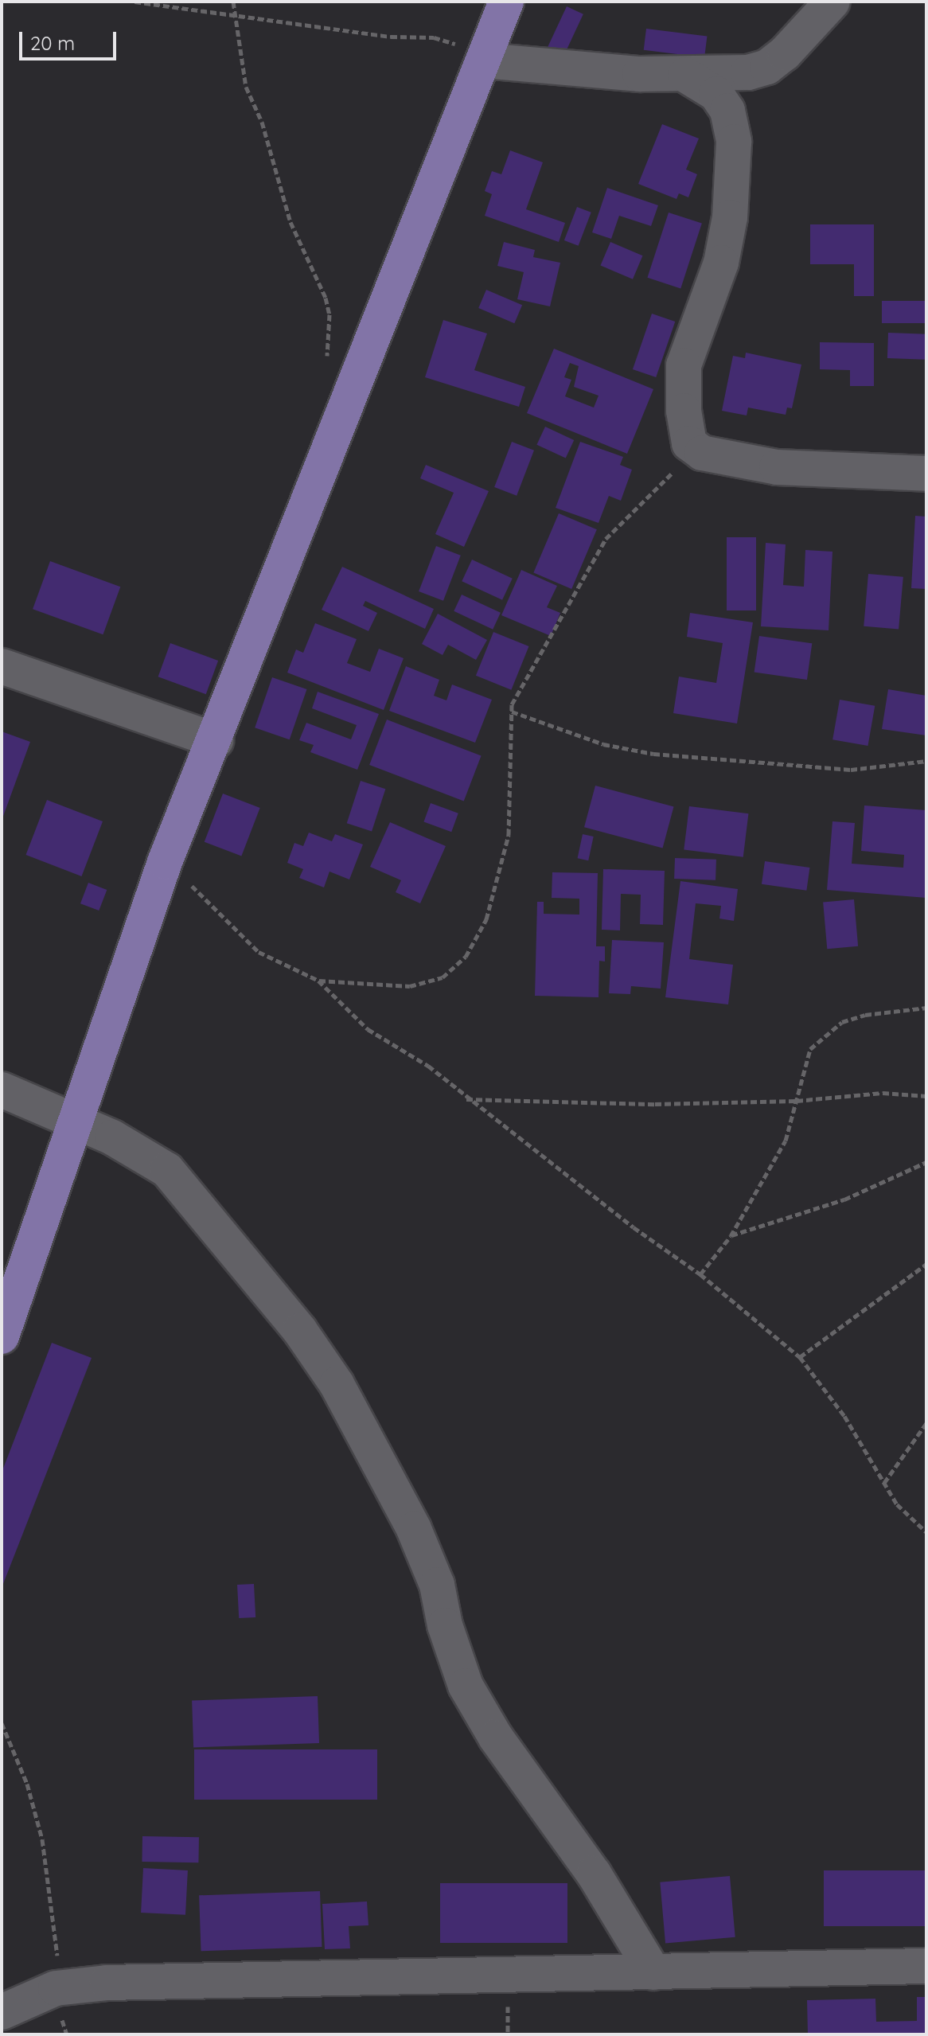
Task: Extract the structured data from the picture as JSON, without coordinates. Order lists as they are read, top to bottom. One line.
{"scale_bar":"20 m"}
